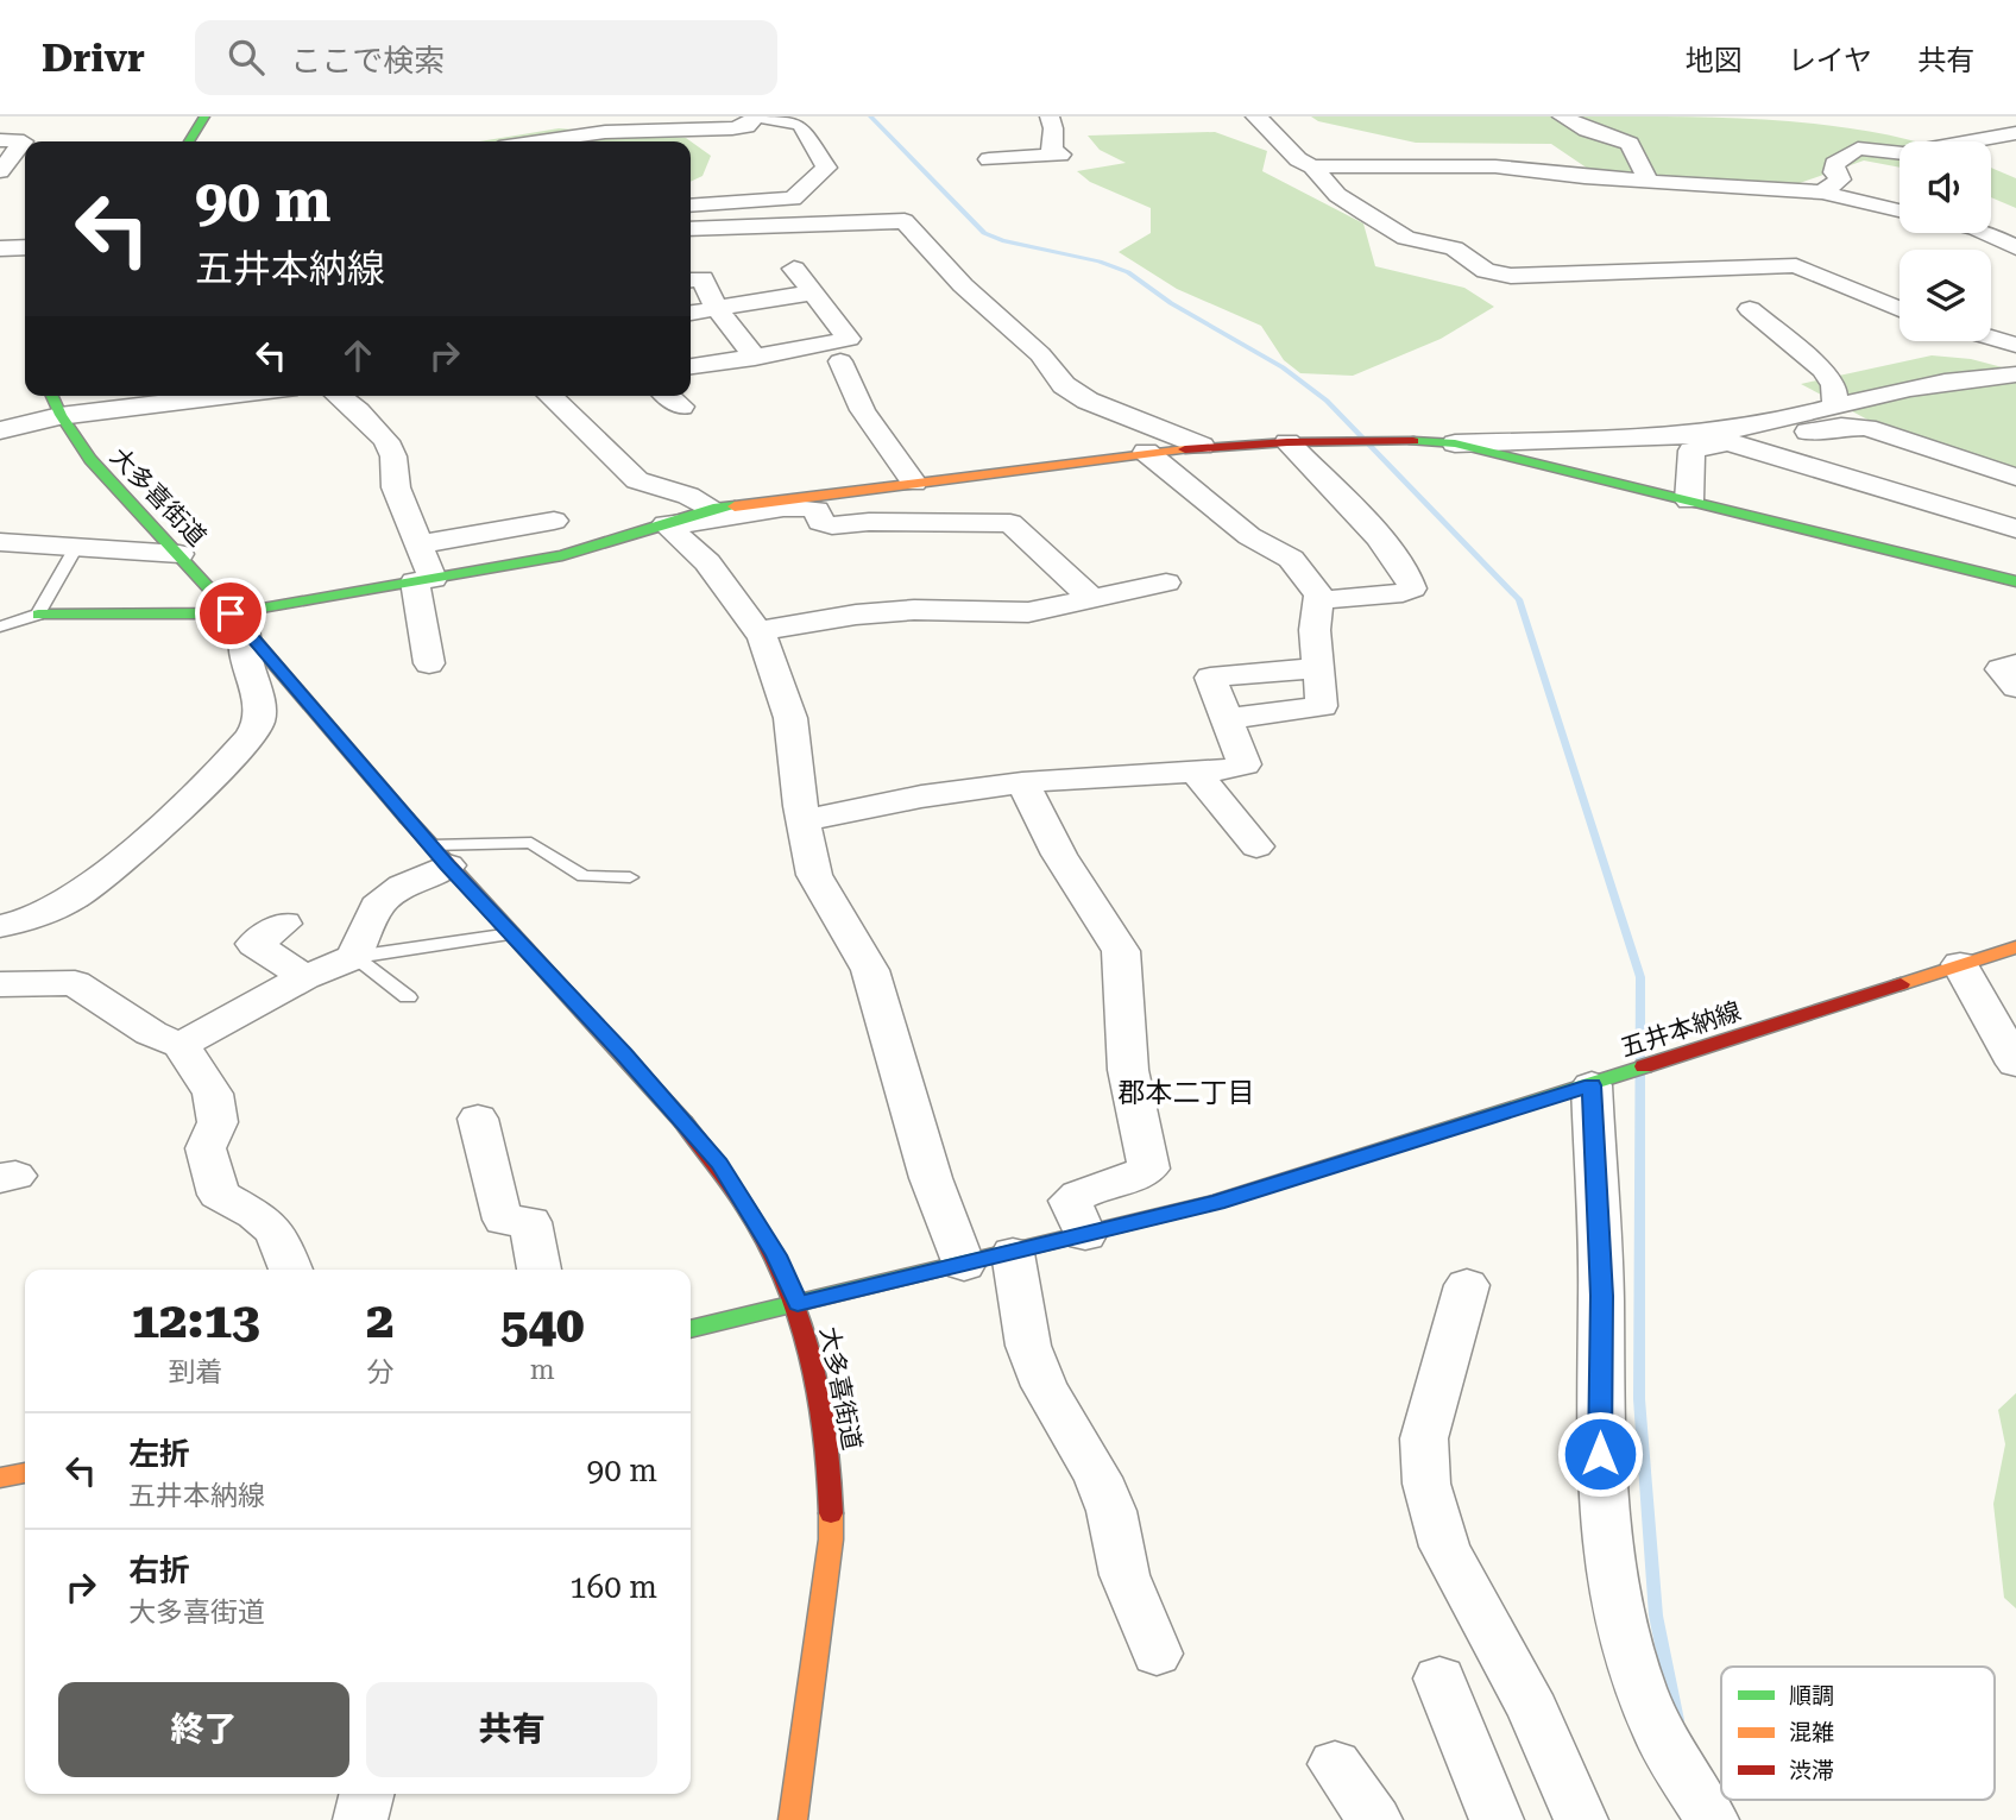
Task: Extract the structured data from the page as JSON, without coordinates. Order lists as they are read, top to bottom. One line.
{"streets":{"main road":["大多喜街道","五井本納線"]},"crossings":[["大多喜街道","五井本納線"]],"districts":["郡本二丁目"],"legend":["順調","混雑","渋滞"],"page":{"header":"Drivr","search":"ここで検索","nav":["地図","レイヤ","共有"],"turn":["90 m","五井本納線"],"eta":["12:13","到着","2","分","540","m"],"list":[{"name":"左折","note":"五井本納線","value":"90 m"},{"name":"右折","note":"大多喜街道","value":"160 m"}],"buttons":["終了","共有"]}}
